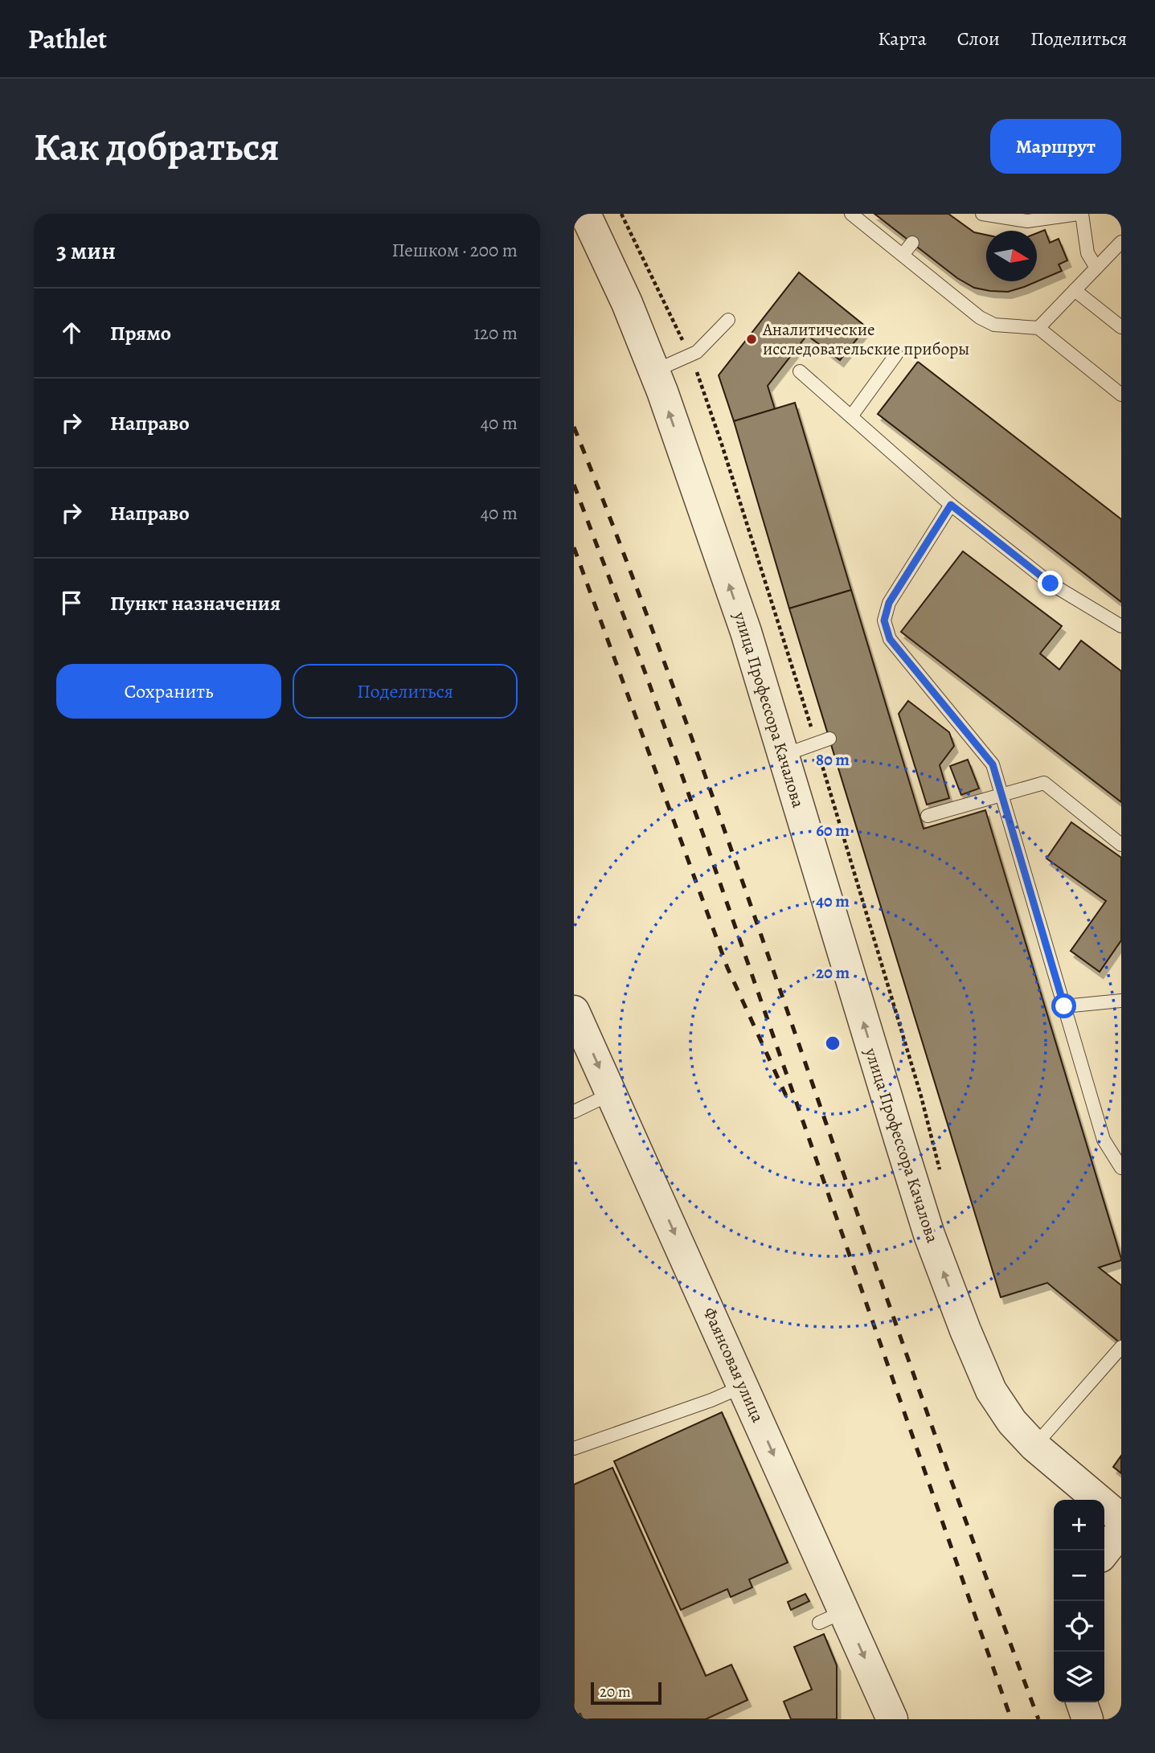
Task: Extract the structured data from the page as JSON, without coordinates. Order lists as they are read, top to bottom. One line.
{"streets":{"street":["улица Профессора Качалова","Фаянсовая улица"]},"one_way":["улица Профессора Качалова","Фаянсовая улица"],"places":["Аналитические исследовательские приборы"],"scale_bar":"20 m","north":"right","page":{"header":"Pathlet","nav":["Карта","Слои","Поделиться"],"buttons":["Маршрут",["Сохранить","Поделиться"]],"title":"Как добраться","heading":["3 мин","Пешком · 200 m"],"list":[["Прямо","120 m"],["Направо","40 m"],["Направо","40 m"],"Пункт назначения"],"map_buttons":["+","−"],"scale":"20 m"},"rings":["80 m","60 m","40 m","20 m"]}
